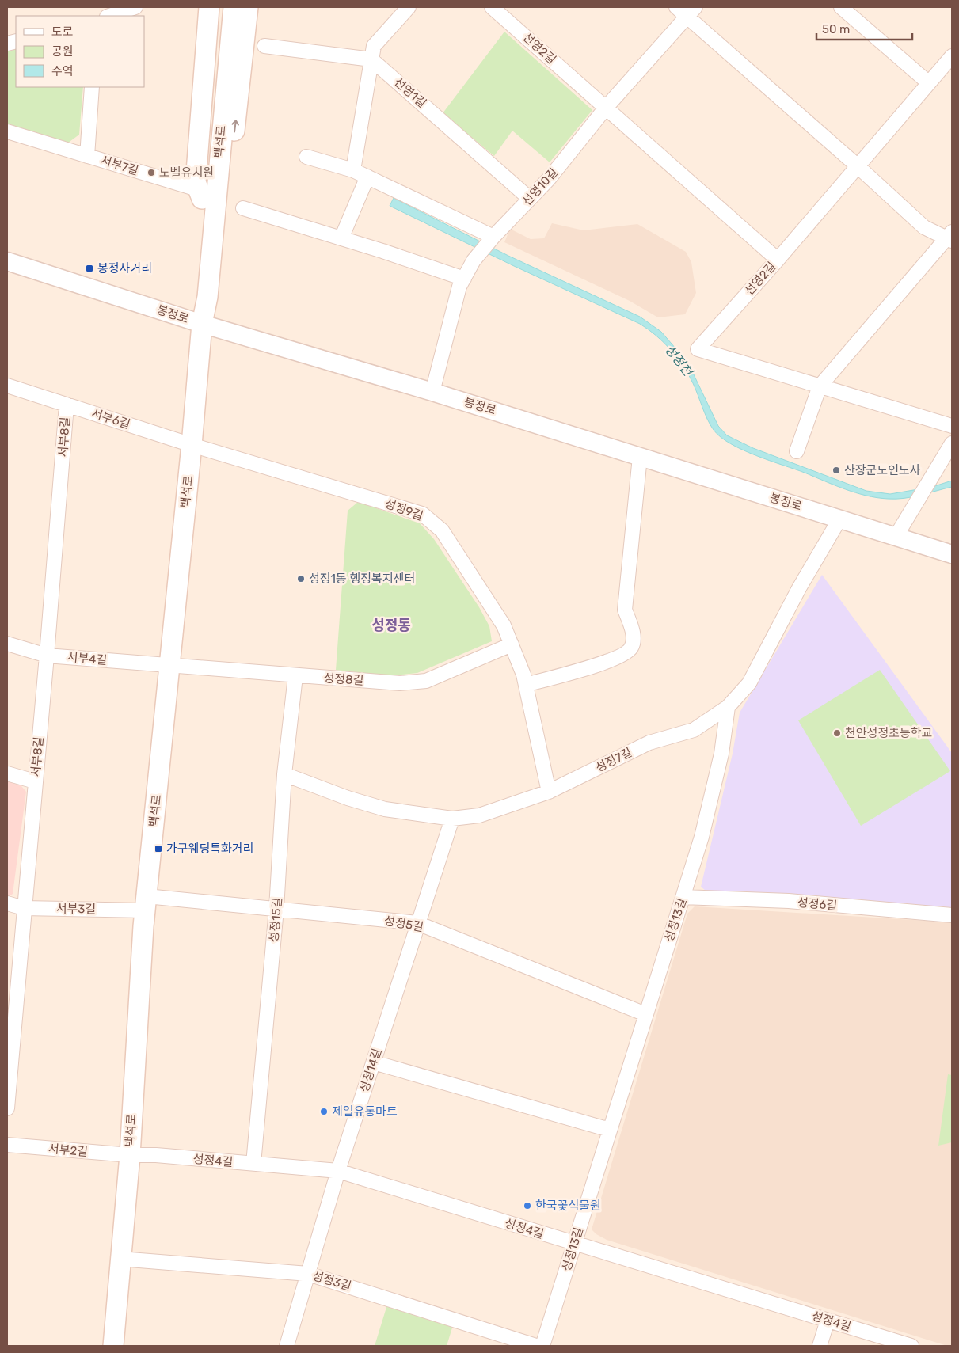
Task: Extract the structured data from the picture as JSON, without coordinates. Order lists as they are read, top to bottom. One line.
{"streets":{"main road":["백석로"],"street":["선영2길","선영1길","서부7길","선영10길","봉정로","서부6길","서부8길","성정9길","서부4길","성정8길","성정7길","성정6길","서부3길","성정15길","성정13길","성정5길","성정14길","서부2길","성정4길","성정3길"]},"crossings":[["선영2길","선영10길"],["선영1길","선영10길"],["백석로","서부7길"],["백석로","봉정로"],["백석로","서부6길"],["백석로","성정9길"],["백석로","서부4길"],["백석로","성정8길"],["백석로","서부3길"],["백석로","성정5길"],["백석로","서부2길"],["백석로","성정4길"],["백석로","성정3길"],["선영10길","봉정로"],["봉정로","성정7길"],["서부6길","서부8길"],["서부6길","성정9길"],["서부8길","서부4길"],["서부8길","서부3길"],["성정9길","성정8길"],["성정9길","성정7길"],["서부4길","성정8길"],["성정8길","성정15길"],["성정7길","성정15길"],["성정7길","성정13길"],["성정7길","성정14길"],["성정6길","성정13길"],["서부3길","성정5길"],["성정15길","성정5길"],["성정15길","성정4길"],["성정13길","성정5길"],["성정13길","성정4길"],["성정5길","성정14길"],["성정14길","성정4길"],["성정14길","성정3길"],["서부2길","성정4길"]],"districts":["성정동"],"water":["성정천"],"places":{"other":["노벨유치원","산장군도인도사","성정1동 행정복지센터","천안성정초등학교","제일유통마트","한국꽃식물원"],"transit":["봉정사거리","가구웨딩특화거리"]},"legend":["도로","공원","수역"],"scale_bar":"50 m"}
